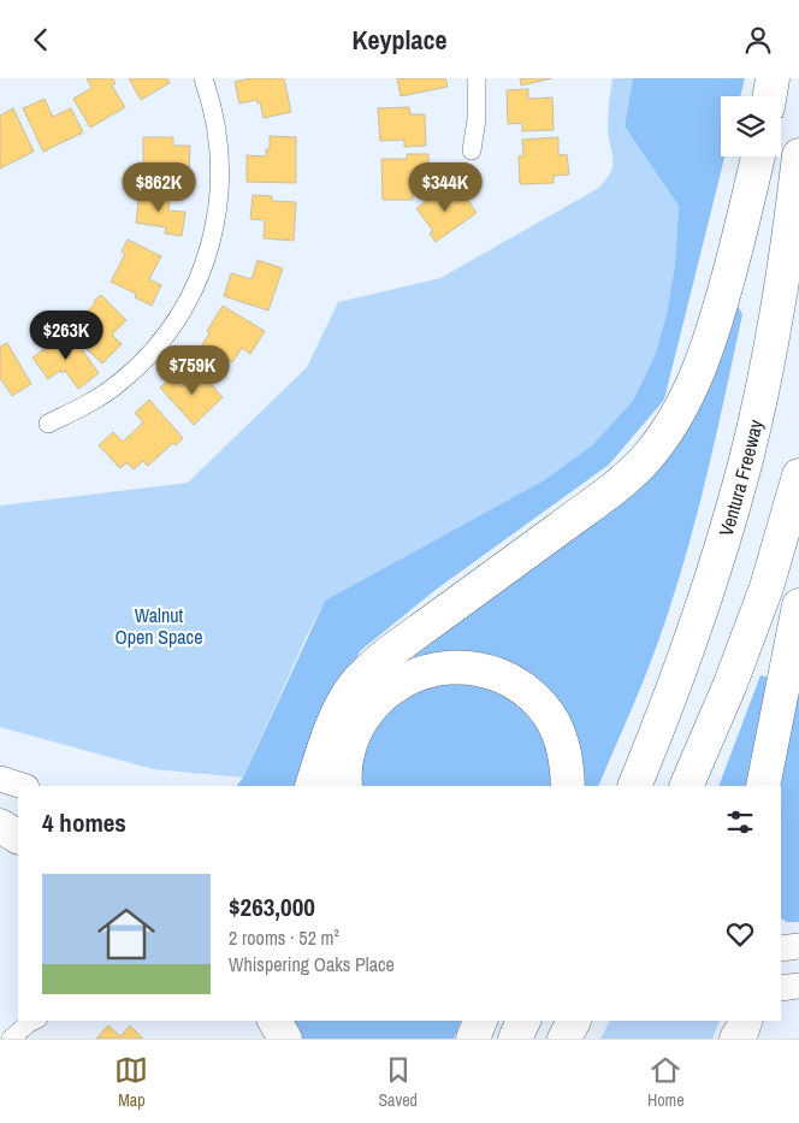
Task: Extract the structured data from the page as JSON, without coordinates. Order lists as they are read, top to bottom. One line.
{"streets":{"highway":["Ventura Freeway"]},"parks":["Walnut Open Space"],"page":{"header":"Keyplace","price":["$862K","$344K","$263K","$759K"],"heading":"4 homes","list":[{"name":"$263,000","note":"2 rooms · 52 m² · Whispering Oaks Place"}],"tabs":["Map","Saved","Home"]}}
